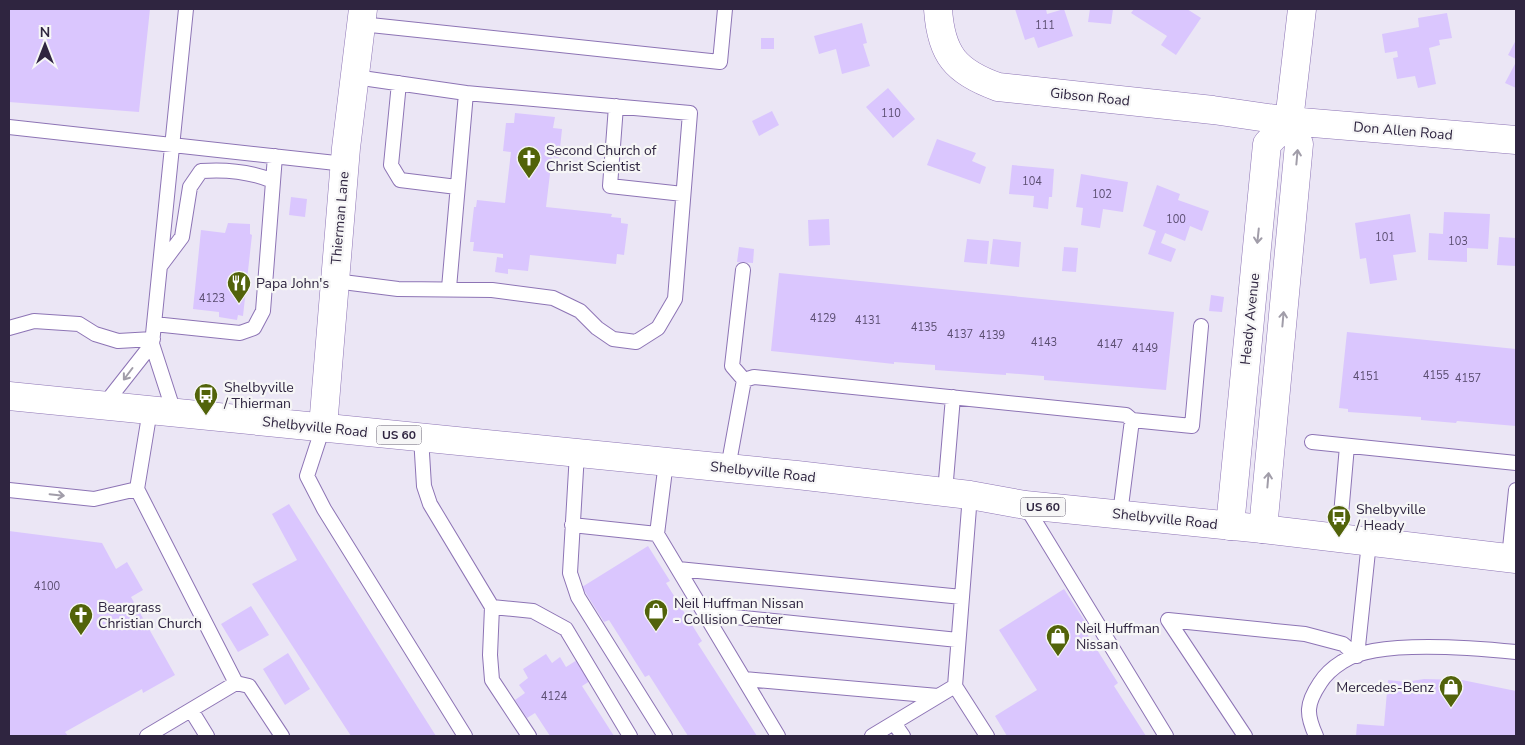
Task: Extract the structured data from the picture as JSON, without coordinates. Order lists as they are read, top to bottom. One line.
{"streets":{"street":["Gibson Road","Don Allen Road","Thierman Lane","Heady Avenue","Shelbyville Road","US 60"]},"crossings":[["Gibson Road","Don Allen Road"],["Gibson Road","Heady Avenue"],["Don Allen Road","Heady Avenue"],["Thierman Lane","Shelbyville Road"],["Heady Avenue","Shelbyville Road"]],"places":{"church":["Second Church of Christ Scientist","Beargrass Christian Church"],"restaurant":["Papa John's"],"bus stop":["Shelbyville / Thierman","Shelbyville / Heady"],"shop":["Neil Huffman Nissan - Collision Center","Neil Huffman Nissan","Mercedes-Benz"]},"house_numbers":["111","110","104","102","100","101","103","4123","4129","4131","4135","4137","4139","4143","4147","4149","4155","4151","4157","4100","4124"],"north":"top"}
